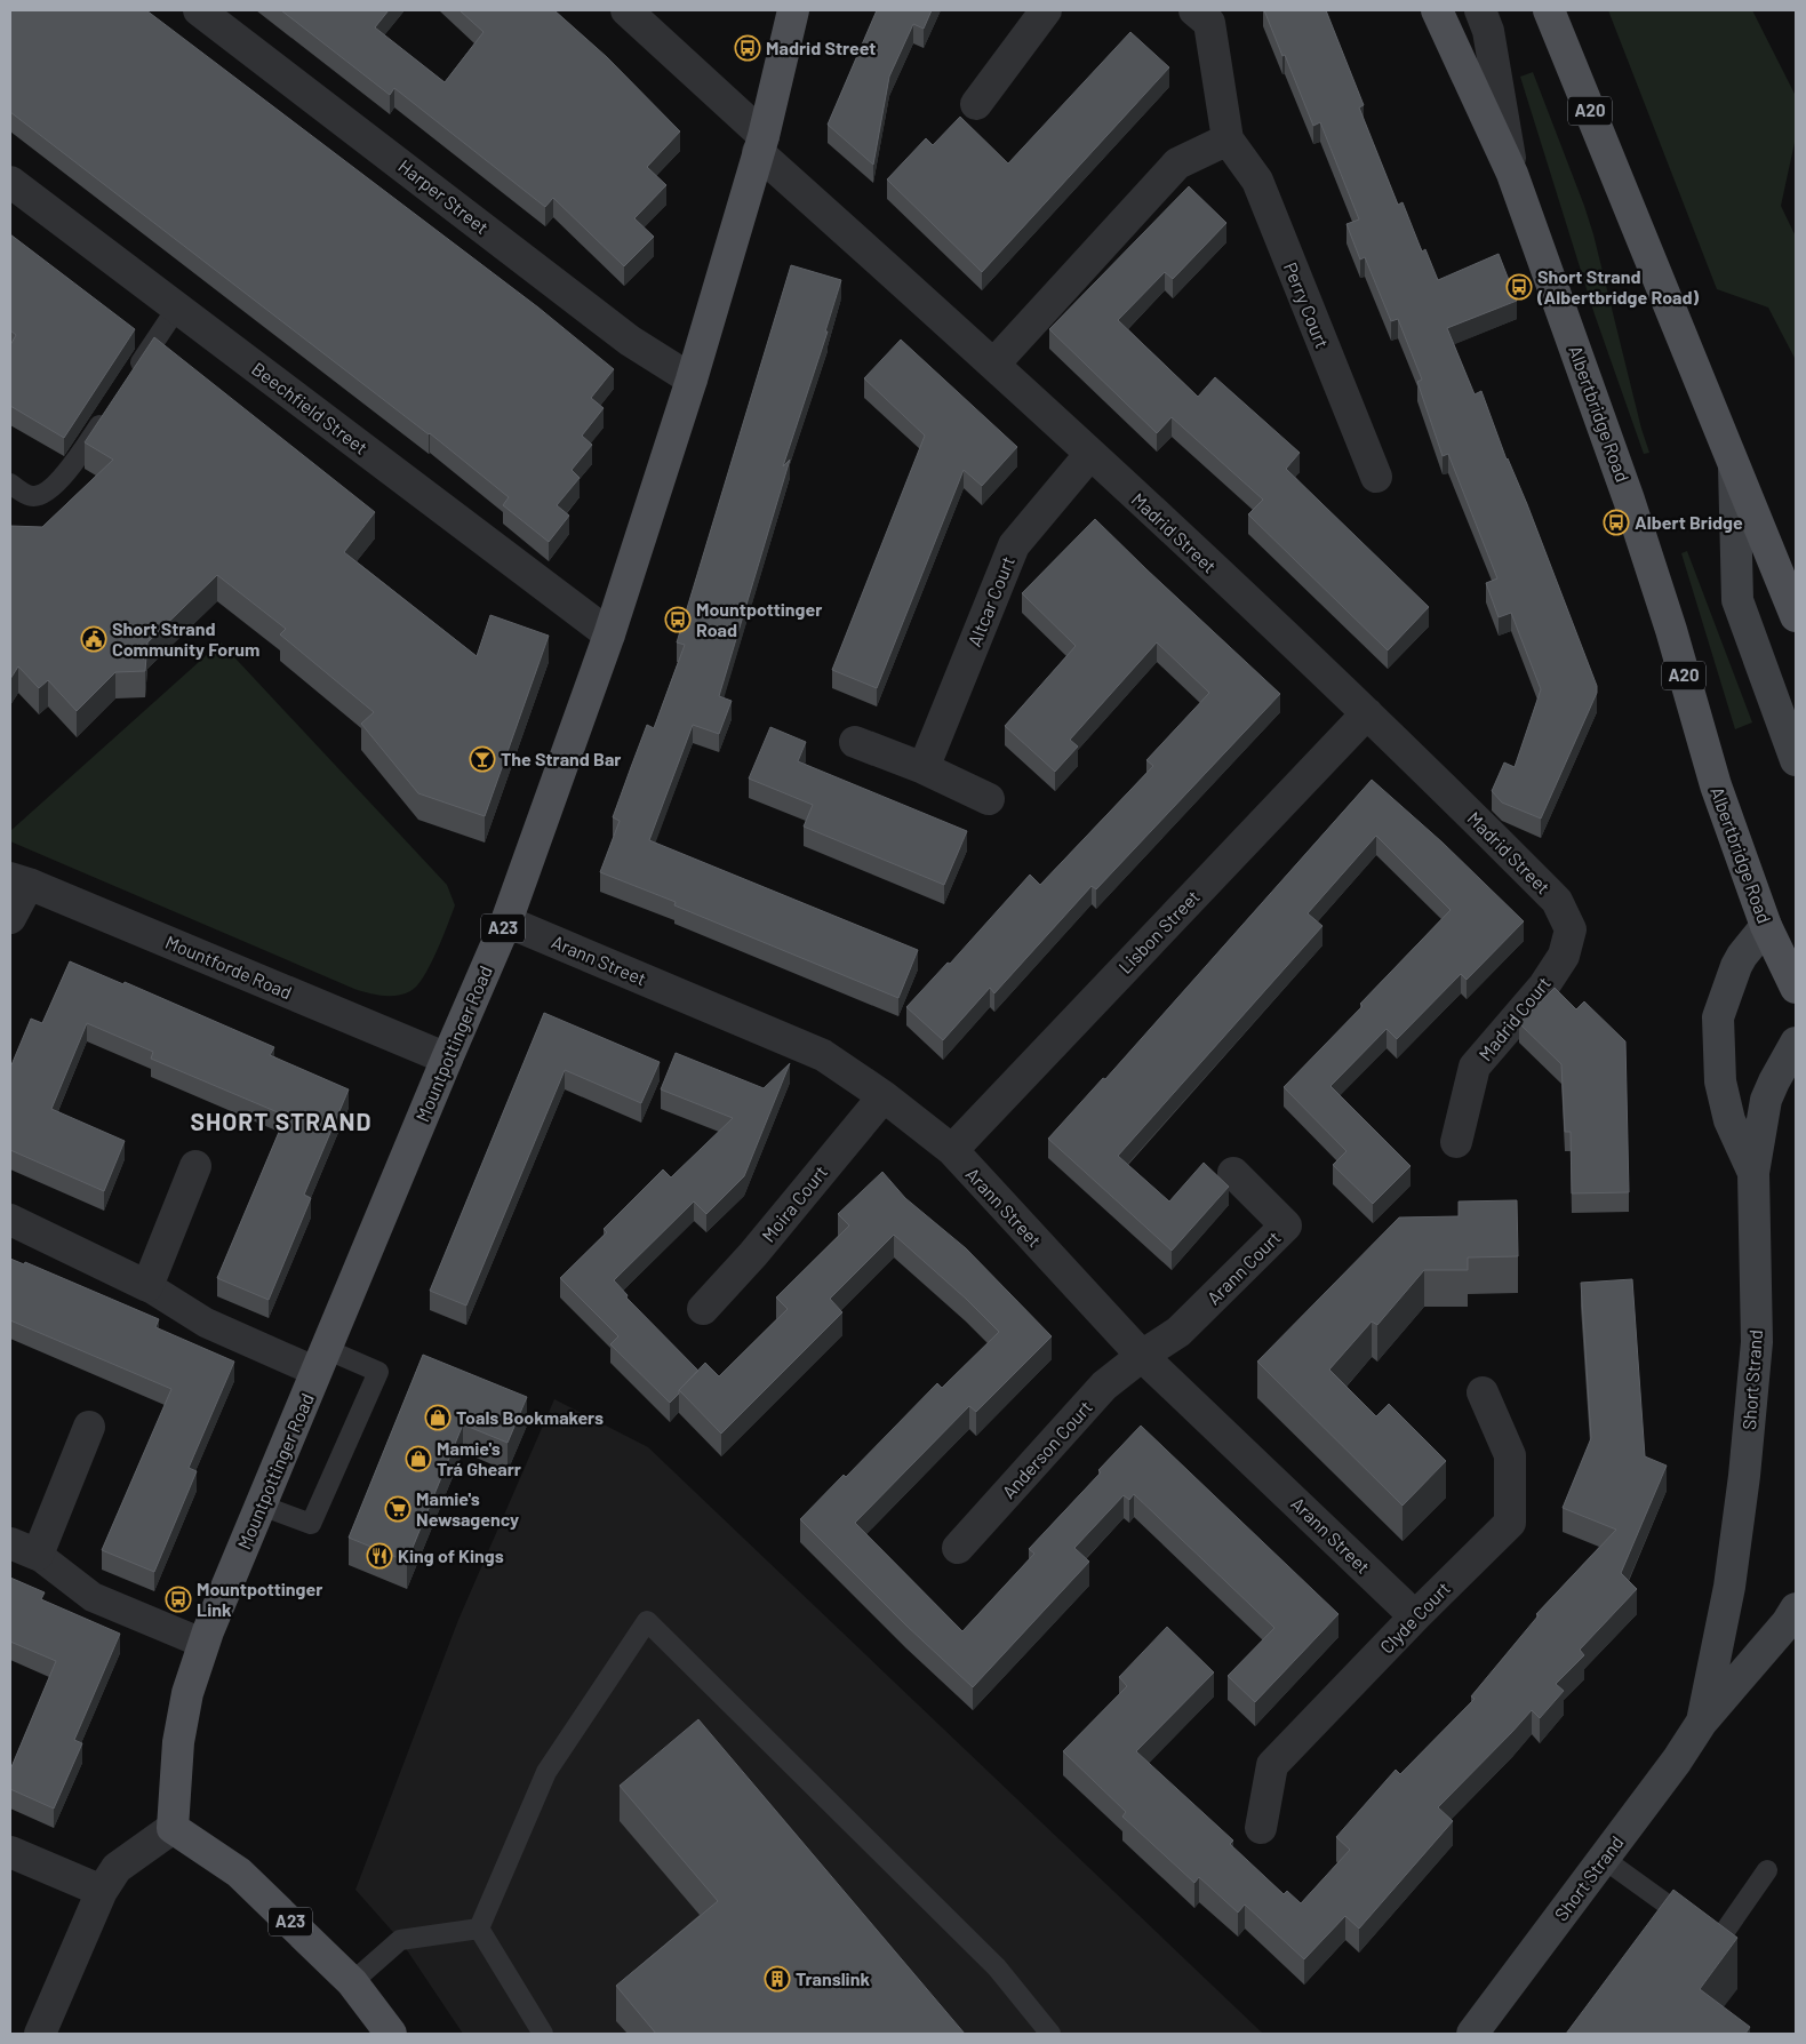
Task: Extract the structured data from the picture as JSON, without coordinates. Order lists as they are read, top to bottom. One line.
{"streets":{"main road":["A20","Albertbridge Road","A23","Mountpottinger Road","Short Strand"],"street":["Harper Street","Perry Court","Beechfield Street","Madrid Street","Altcar Court","Lisbon Street","Arann Street","Mountforde Road","Madrid Court","Moira Court","Arann Court","Anderson Court","Clyde Court"]},"crossings":[["Harper Street","Mountpottinger Road"],["Beechfield Street","Mountpottinger Road"],["Madrid Street","Altcar Court"],["Madrid Street","Lisbon Street"],["Madrid Street","Madrid Court"],["Madrid Street","Mountpottinger Road"],["A23","Mountpottinger Road"],["Lisbon Street","Arann Street"],["Arann Street","Mountpottinger Road"],["Arann Street","Moira Court"],["Arann Street","Arann Court"],["Arann Street","Anderson Court"],["Arann Street","Clyde Court"],["Mountforde Road","Mountpottinger Road"],["Arann Court","Anderson Court"]],"districts":["SHORT STRAND"],"places":{"bus stop":["Madrid Street","Short Strand (Albertbridge Road)","Albert Bridge","Mountpottinger Road","Mountpottinger Link"],"public building":["Short Strand Community Forum"],"bar":["The Strand Bar"],"shop":["Toals Bookmakers","Mamie's Trá Ghearr"],"supermarket":["Mamie's Newsagency"],"restaurant":["King of Kings"],"building":["Translink"]}}
